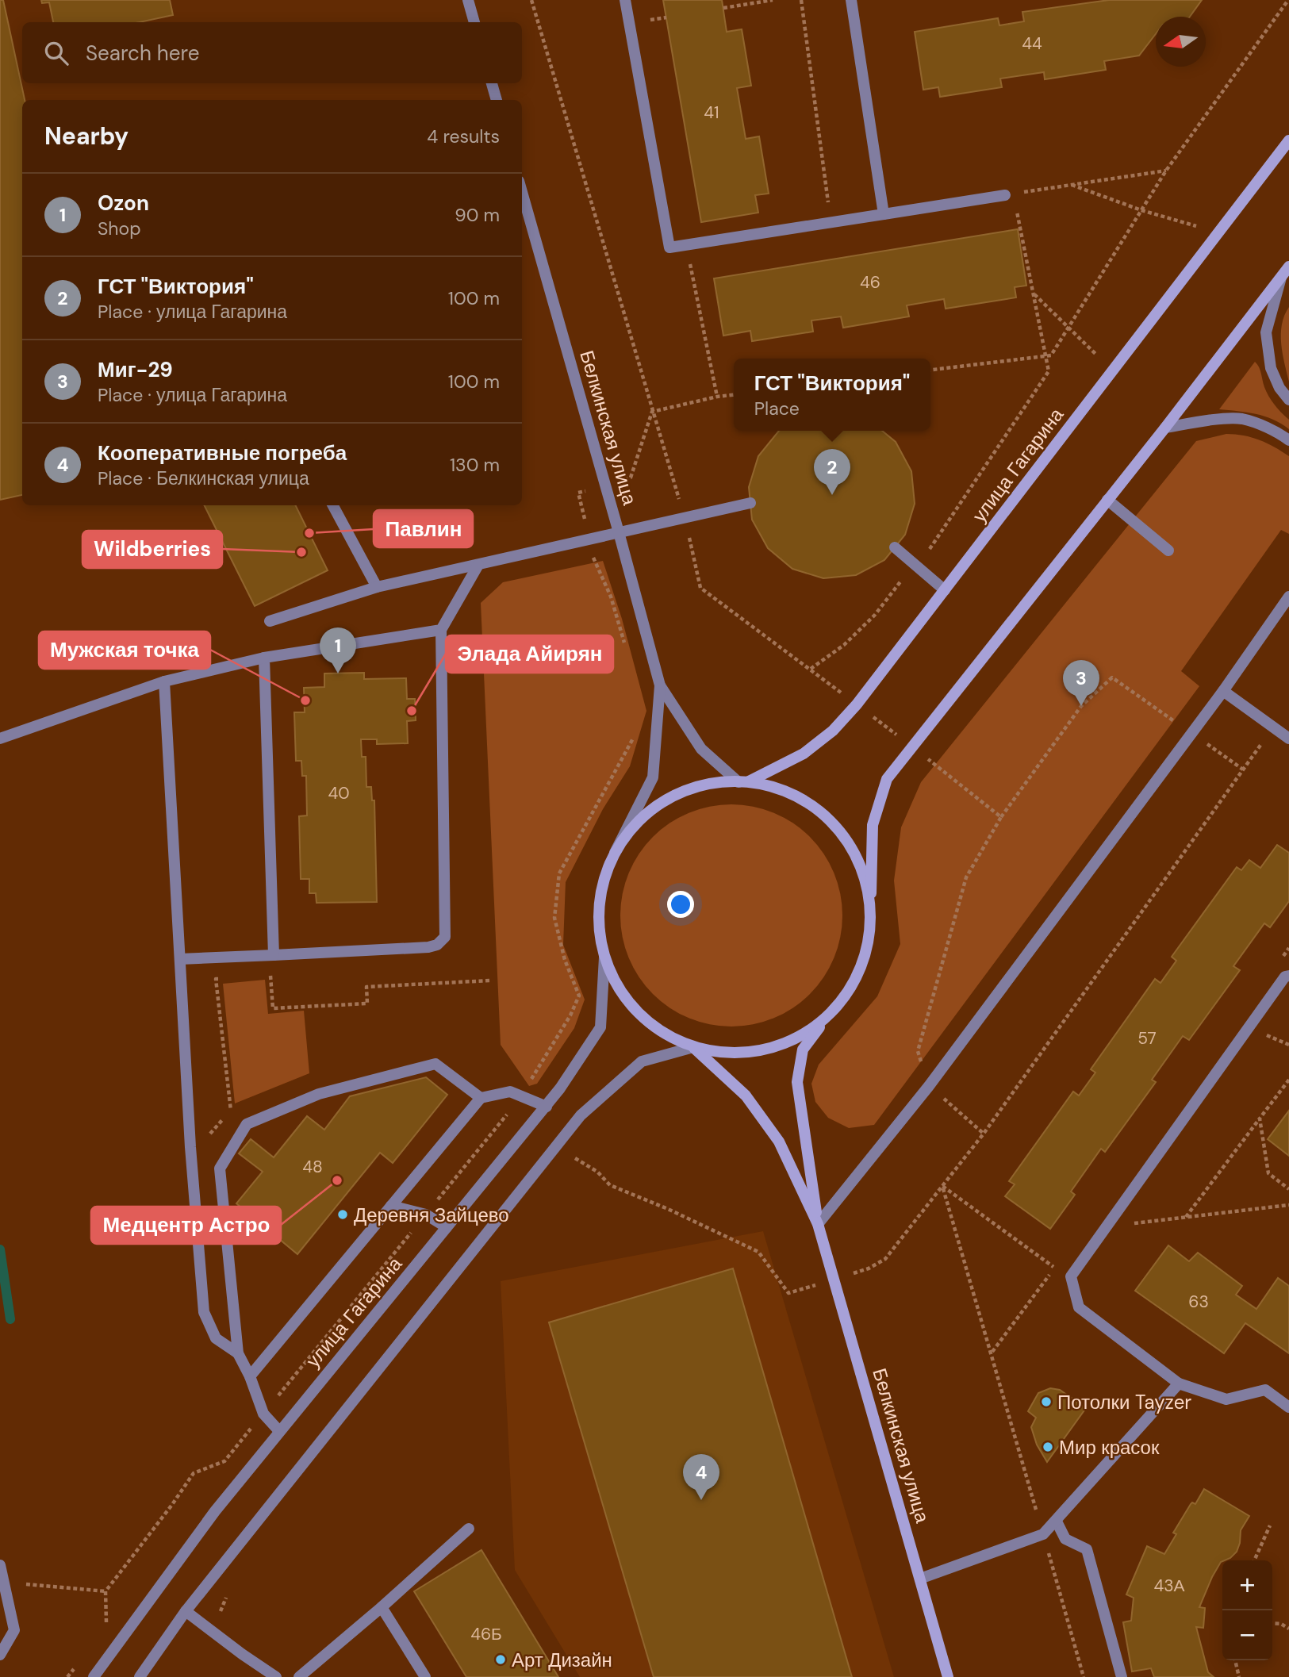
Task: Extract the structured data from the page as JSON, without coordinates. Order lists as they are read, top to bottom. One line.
{"streets":{"main road":["Белкинская улица","улица Гагарина"]},"crossings":[["Белкинская улица","улица Гагарина"]],"places":["Павлин","Wildberries","Мужская точка","Элада Айирян","Медцентр Астро","Деревня Зайцево","Потолки Tayzer","Мир красок","Арт Дизайн"],"house_numbers":["44","41","46","40","57","48","63","43А","46Б"],"north":"left","page":{"search":"Search here","heading":["Nearby","4 results"],"list":[{"mark":"1","name":"Ozon","note":"Shop","value":"90 m"},{"mark":"2","name":"ГСТ \"Виктория\"","note":"Place · улица Гагарина","value":"100 m"},{"mark":"3","name":"Миг-29","note":"Place · улица Гагарина","value":"100 m"},{"mark":"4","name":"Кооперативные погреба","note":"Place · Белкинская улица","value":"130 m"}],"popup":["ГСТ \"Виктория\"","Place"],"pins":["2","1","3","4"],"map_buttons":["+","−"]}}
